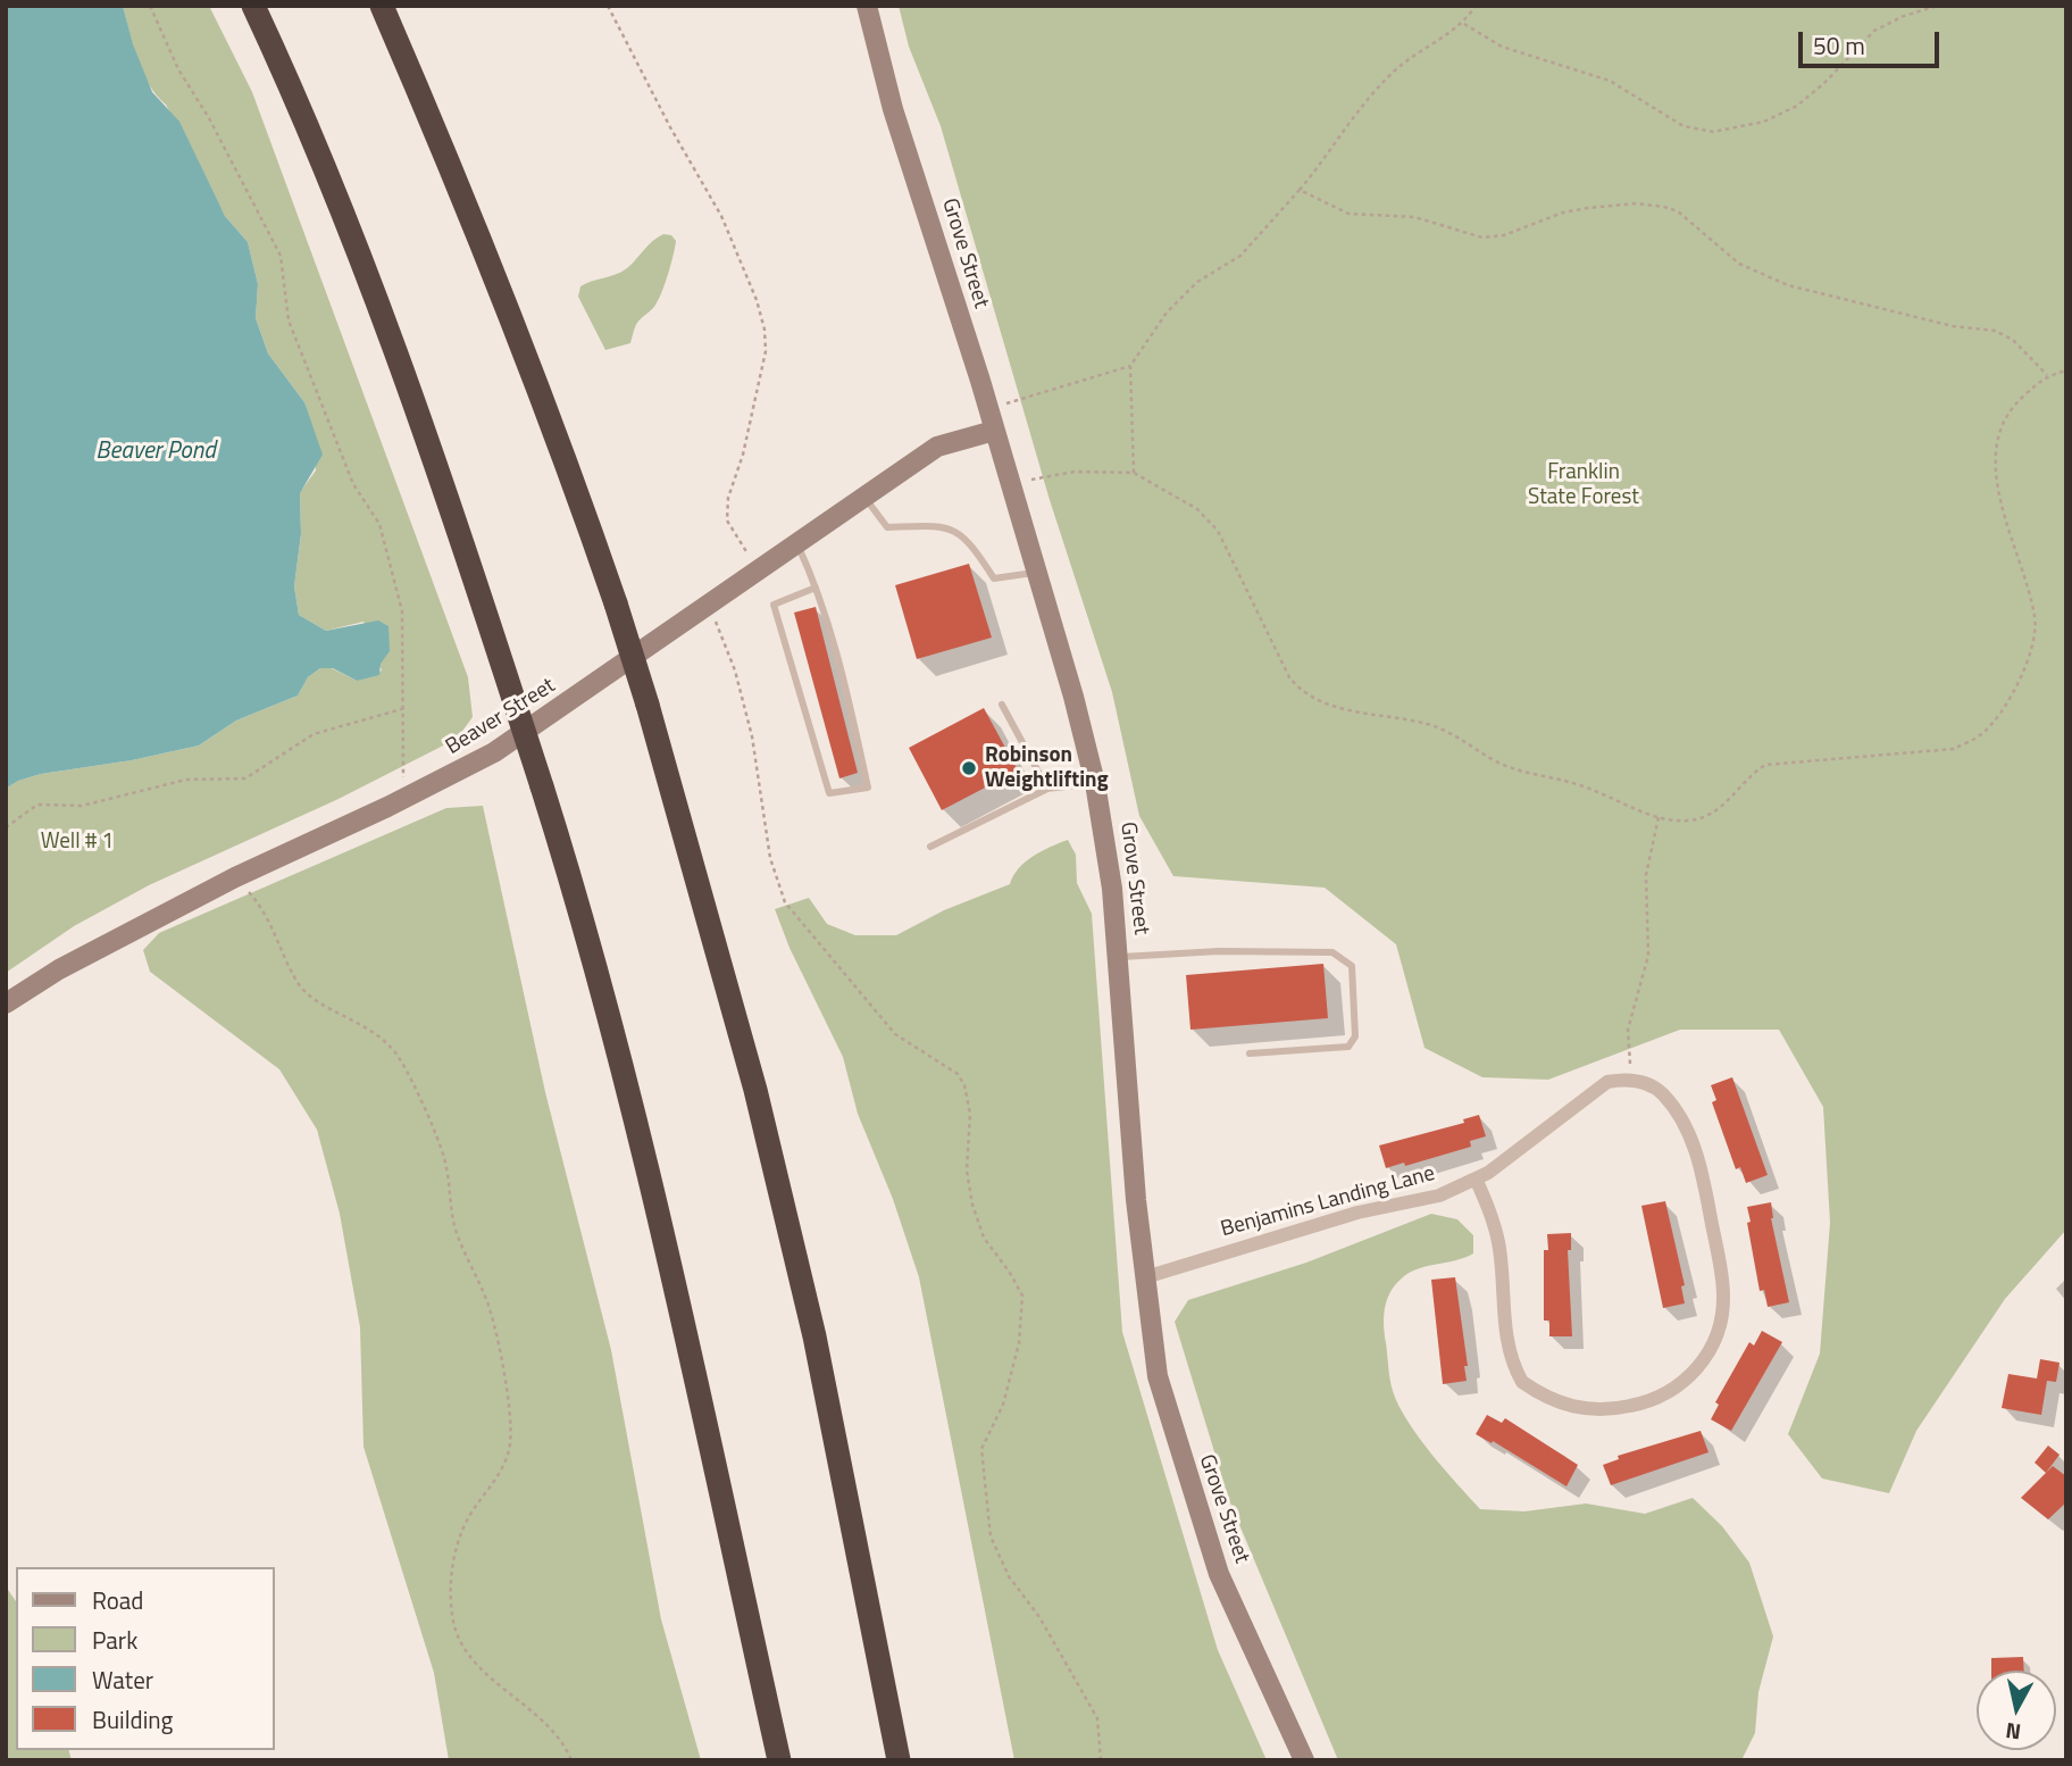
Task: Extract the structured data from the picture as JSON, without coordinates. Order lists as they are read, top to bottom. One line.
{"streets":{"main road":["Grove Street","Beaver Street"],"street":["Benjamins Landing Lane"]},"crossings":[["Grove Street","Beaver Street"],["Grove Street","Benjamins Landing Lane"]],"water":["Beaver Pond"],"parks":["Franklin State Forest","Well # 1"],"places":["Robinson Weightlifting"],"legend":["Road","Park","Water","Building"],"scale_bar":"50 m","north":"bottom"}
